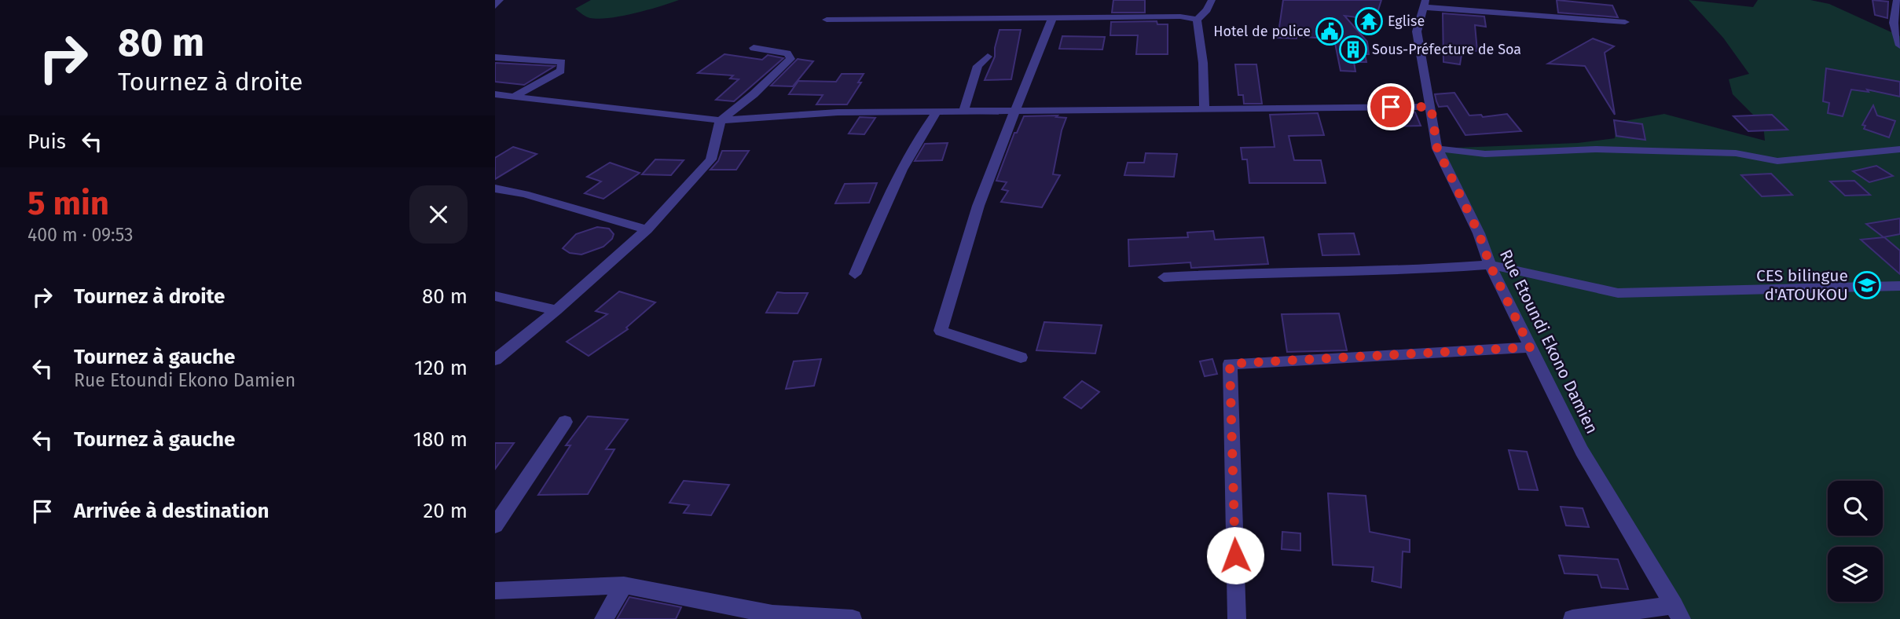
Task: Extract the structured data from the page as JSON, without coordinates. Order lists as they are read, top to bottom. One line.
{"streets":{"street":["Rue Etoundi Ekono Damien"]},"places":{"temple":["Eglise"],"public building":["Hotel de police"],"building":["Sous-Préfecture de Soa"],"school or university":["CES bilingue d'ATOUKOU"]},"page":{"turn":["80 m","Tournez à droite"],"then":"Puis","heading":["5 min","400 m · 09:53"],"list":[{"name":"Tournez à droite","value":"80 m"},{"name":"Tournez à gauche","note":"Rue Etoundi Ekono Damien","value":"120 m"},{"name":"Tournez à gauche","value":"180 m"},{"name":"Arrivée à destination","value":"20 m"}]}}
